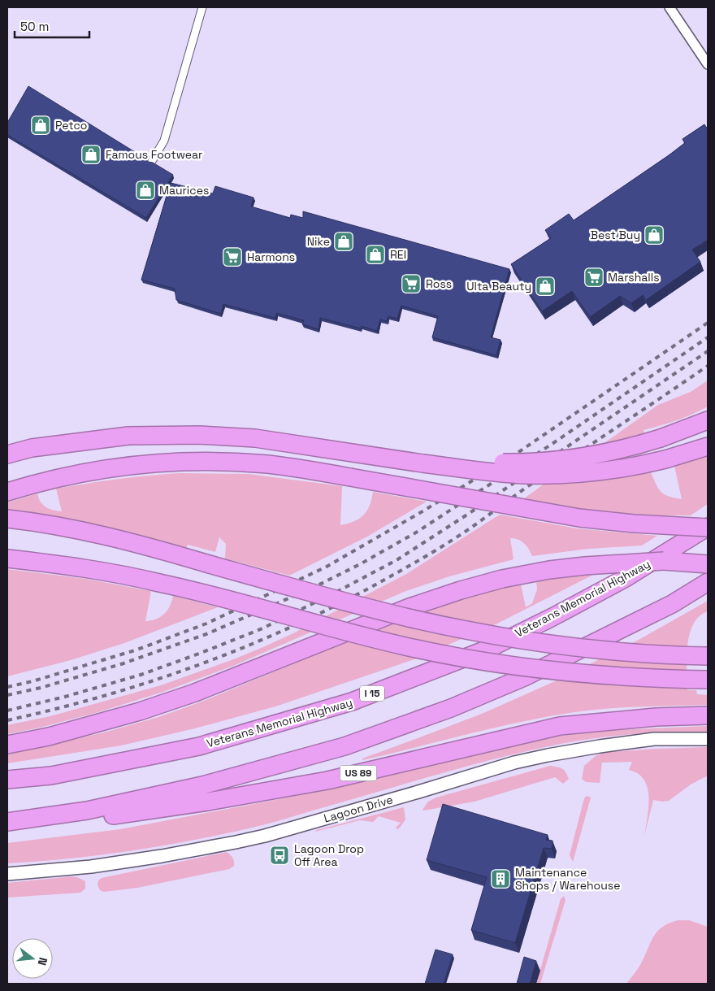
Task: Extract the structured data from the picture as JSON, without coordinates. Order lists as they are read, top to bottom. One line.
{"streets":{"highway":["Veterans Memorial Highway","I 15","US 89"],"street":["Lagoon Drive"]},"places":{"shop":["Petco","Famous Footwear","Maurices","Best Buy","Nike","REI","Ulta Beauty"],"supermarket":["Harmons","Marshalls","Ross"],"bus stop":["Lagoon Drop Off Area"],"building":["Maintenance Shops / Warehouse"]},"scale_bar":"50 m","north":"right"}
